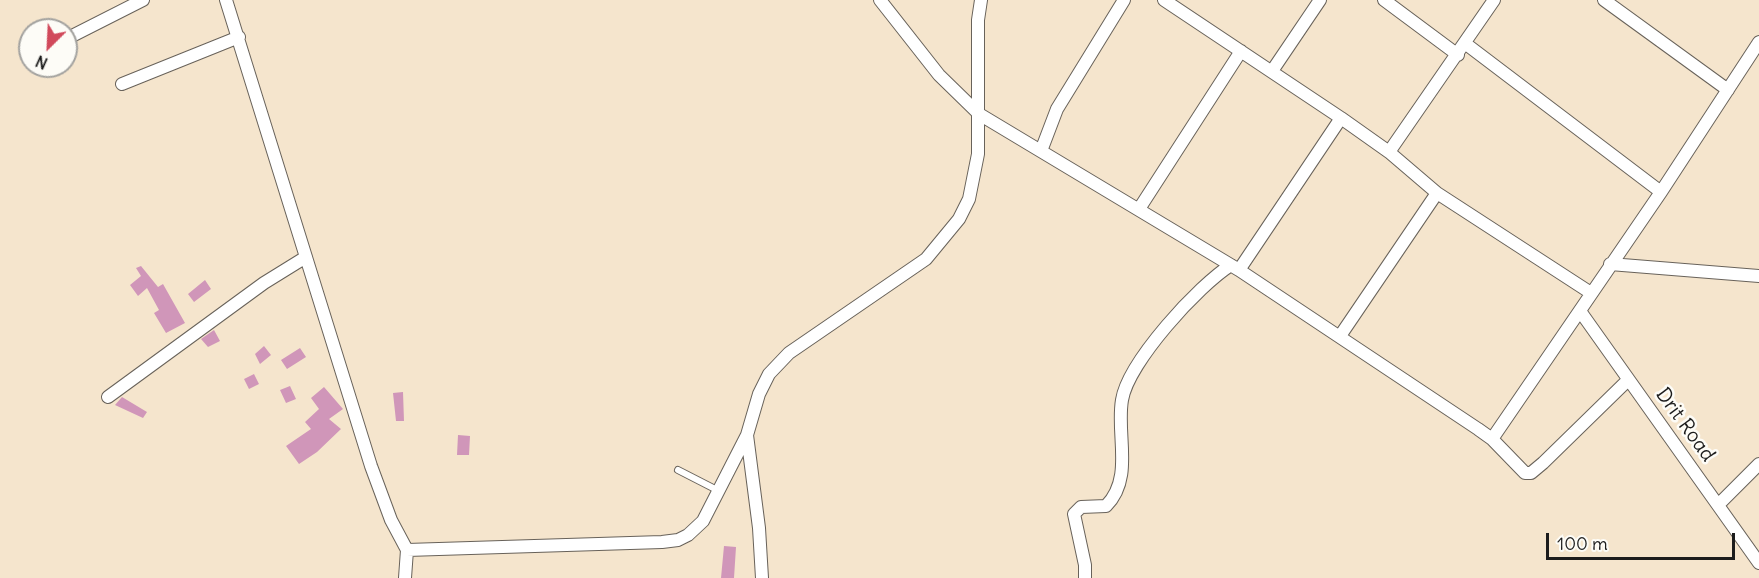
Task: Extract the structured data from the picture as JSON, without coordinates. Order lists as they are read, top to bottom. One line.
{"streets":{"street":["Drit Road"]},"scale_bar":"100 m","north":"bottom left"}
